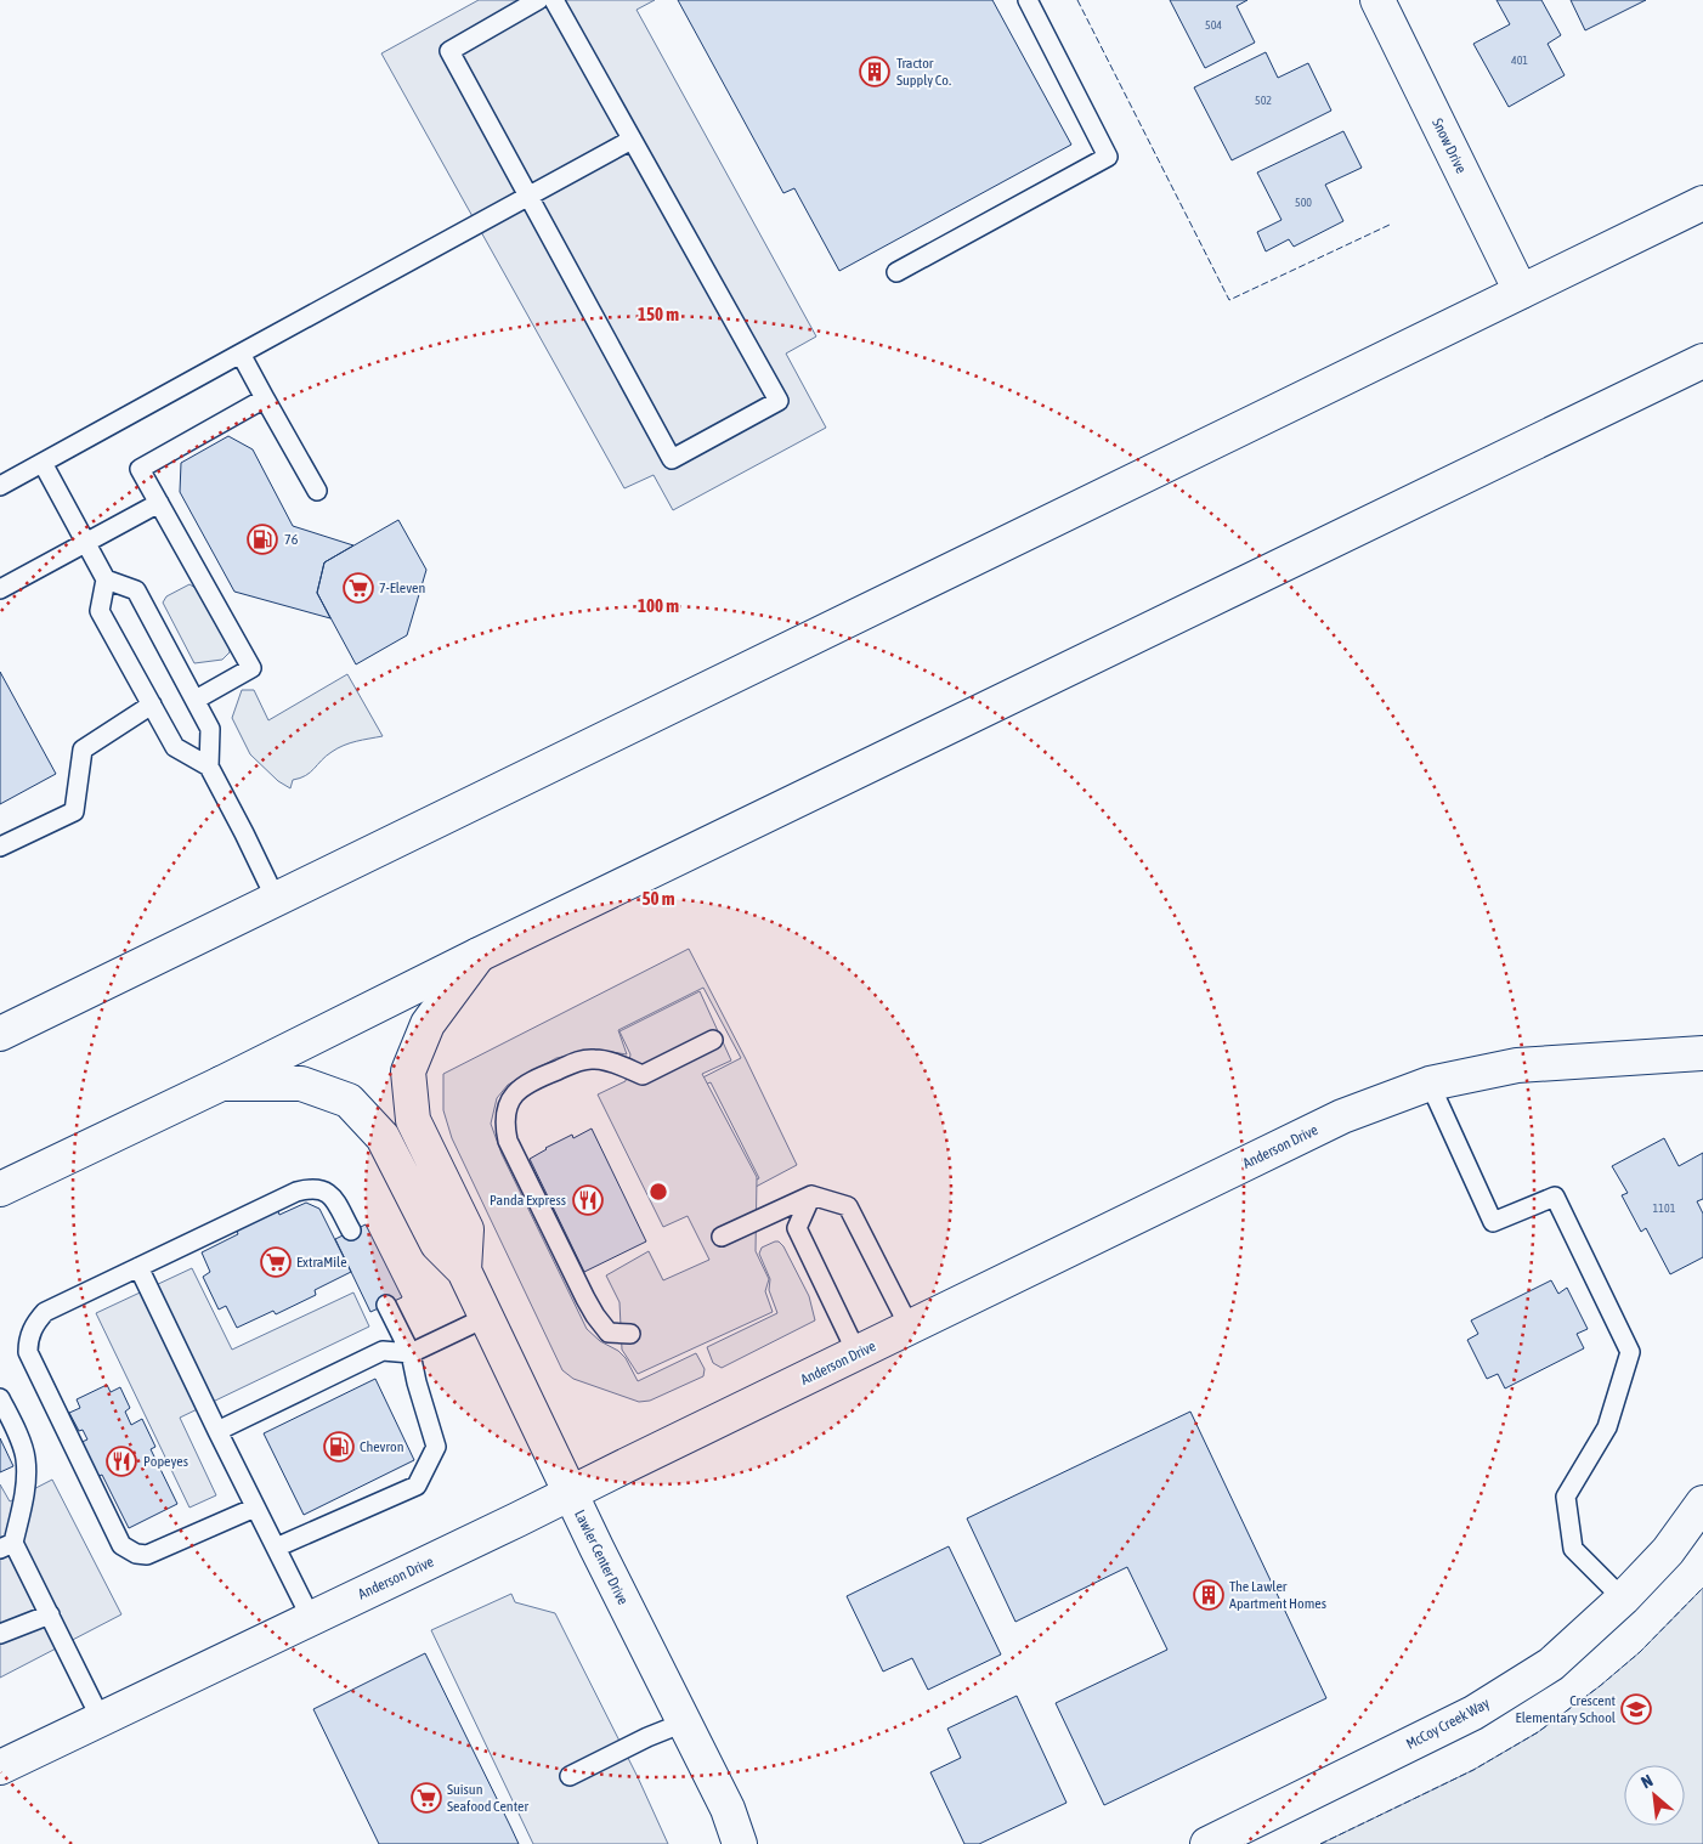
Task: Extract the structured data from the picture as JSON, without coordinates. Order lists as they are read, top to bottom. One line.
{"streets":{"main road":["Snow Drive","Anderson Drive","Lawler Center Drive","McCoy Creek Way"]},"crossings":[["Anderson Drive","Lawler Center Drive"]],"places":{"building":["Tractor Supply Co.","The Lawler Apartment Homes"],"fuel station":["76","Chevron"],"supermarket":["7-Eleven","ExtraMile","Suisun Seafood Center"],"restaurant":["Panda Express","Popeyes"],"school or university":["Crescent Elementary School"]},"house_numbers":["504","401","502","500","1101"],"north":"top left","rings":["150 m","100 m","50 m"]}
